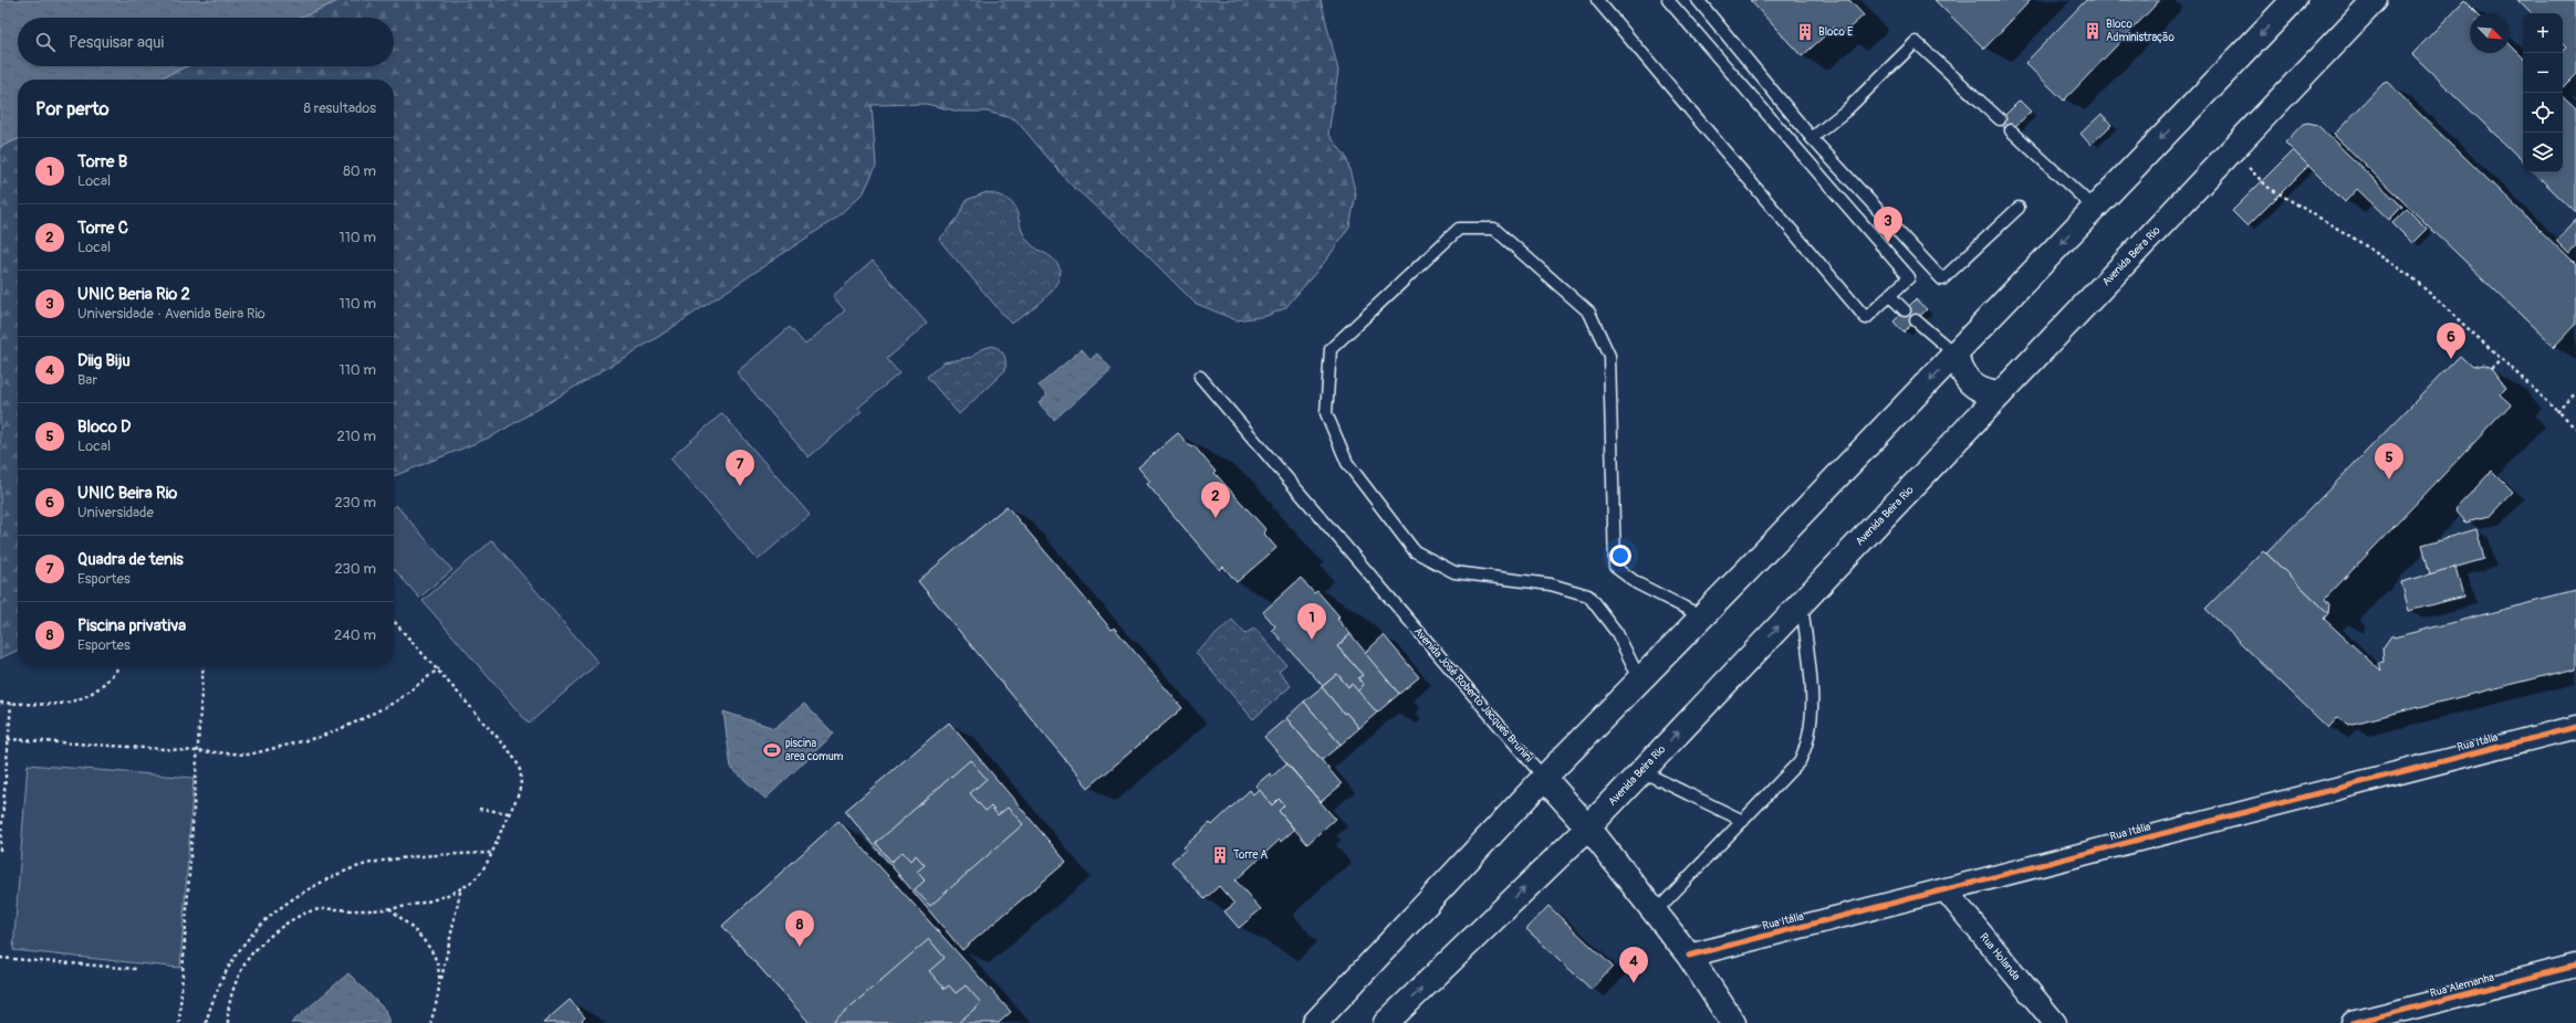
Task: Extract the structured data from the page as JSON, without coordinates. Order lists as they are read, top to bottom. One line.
{"streets":{"main road":["Avenida Beira Rio","Avenida José Roberto Jacques Brunini"],"street":["Rua Itália","Rua Holanda","Rua Alemanha"]},"crossings":[["Avenida Beira Rio","Avenida José Roberto Jacques Brunini"],["Avenida José Roberto Jacques Brunini","Rua Itália"],["Rua Itália","Rua Holanda"]],"places":{"building":["Bloco Administração","Bloco E","Torre A"],"sports":["piscina area comum"]},"north":"bottom right","page":{"map_buttons":["+","−"],"search":"Pesquisar aqui","heading":["Por perto","8 resultados"],"list":[{"mark":"1","name":"Torre B","note":"Local","value":"80 m"},{"mark":"2","name":"Torre C","note":"Local","value":"110 m"},{"mark":"3","name":"UNIC Beria Rio 2","note":"Universidade · Avenida Beira Rio","value":"110 m"},{"mark":"4","name":"Diig Biju","note":"Bar","value":"110 m"},{"mark":"5","name":"Bloco D","note":"Local","value":"210 m"},{"mark":"6","name":"UNIC Beira Rio","note":"Universidade","value":"230 m"},{"mark":"7","name":"Quadra de tenis","note":"Esportes","value":"230 m"},{"mark":"8","name":"Piscina privativa","note":"Esportes","value":"240 m"}],"pins":["3","6","5","7","2","1","8","4"]}}
